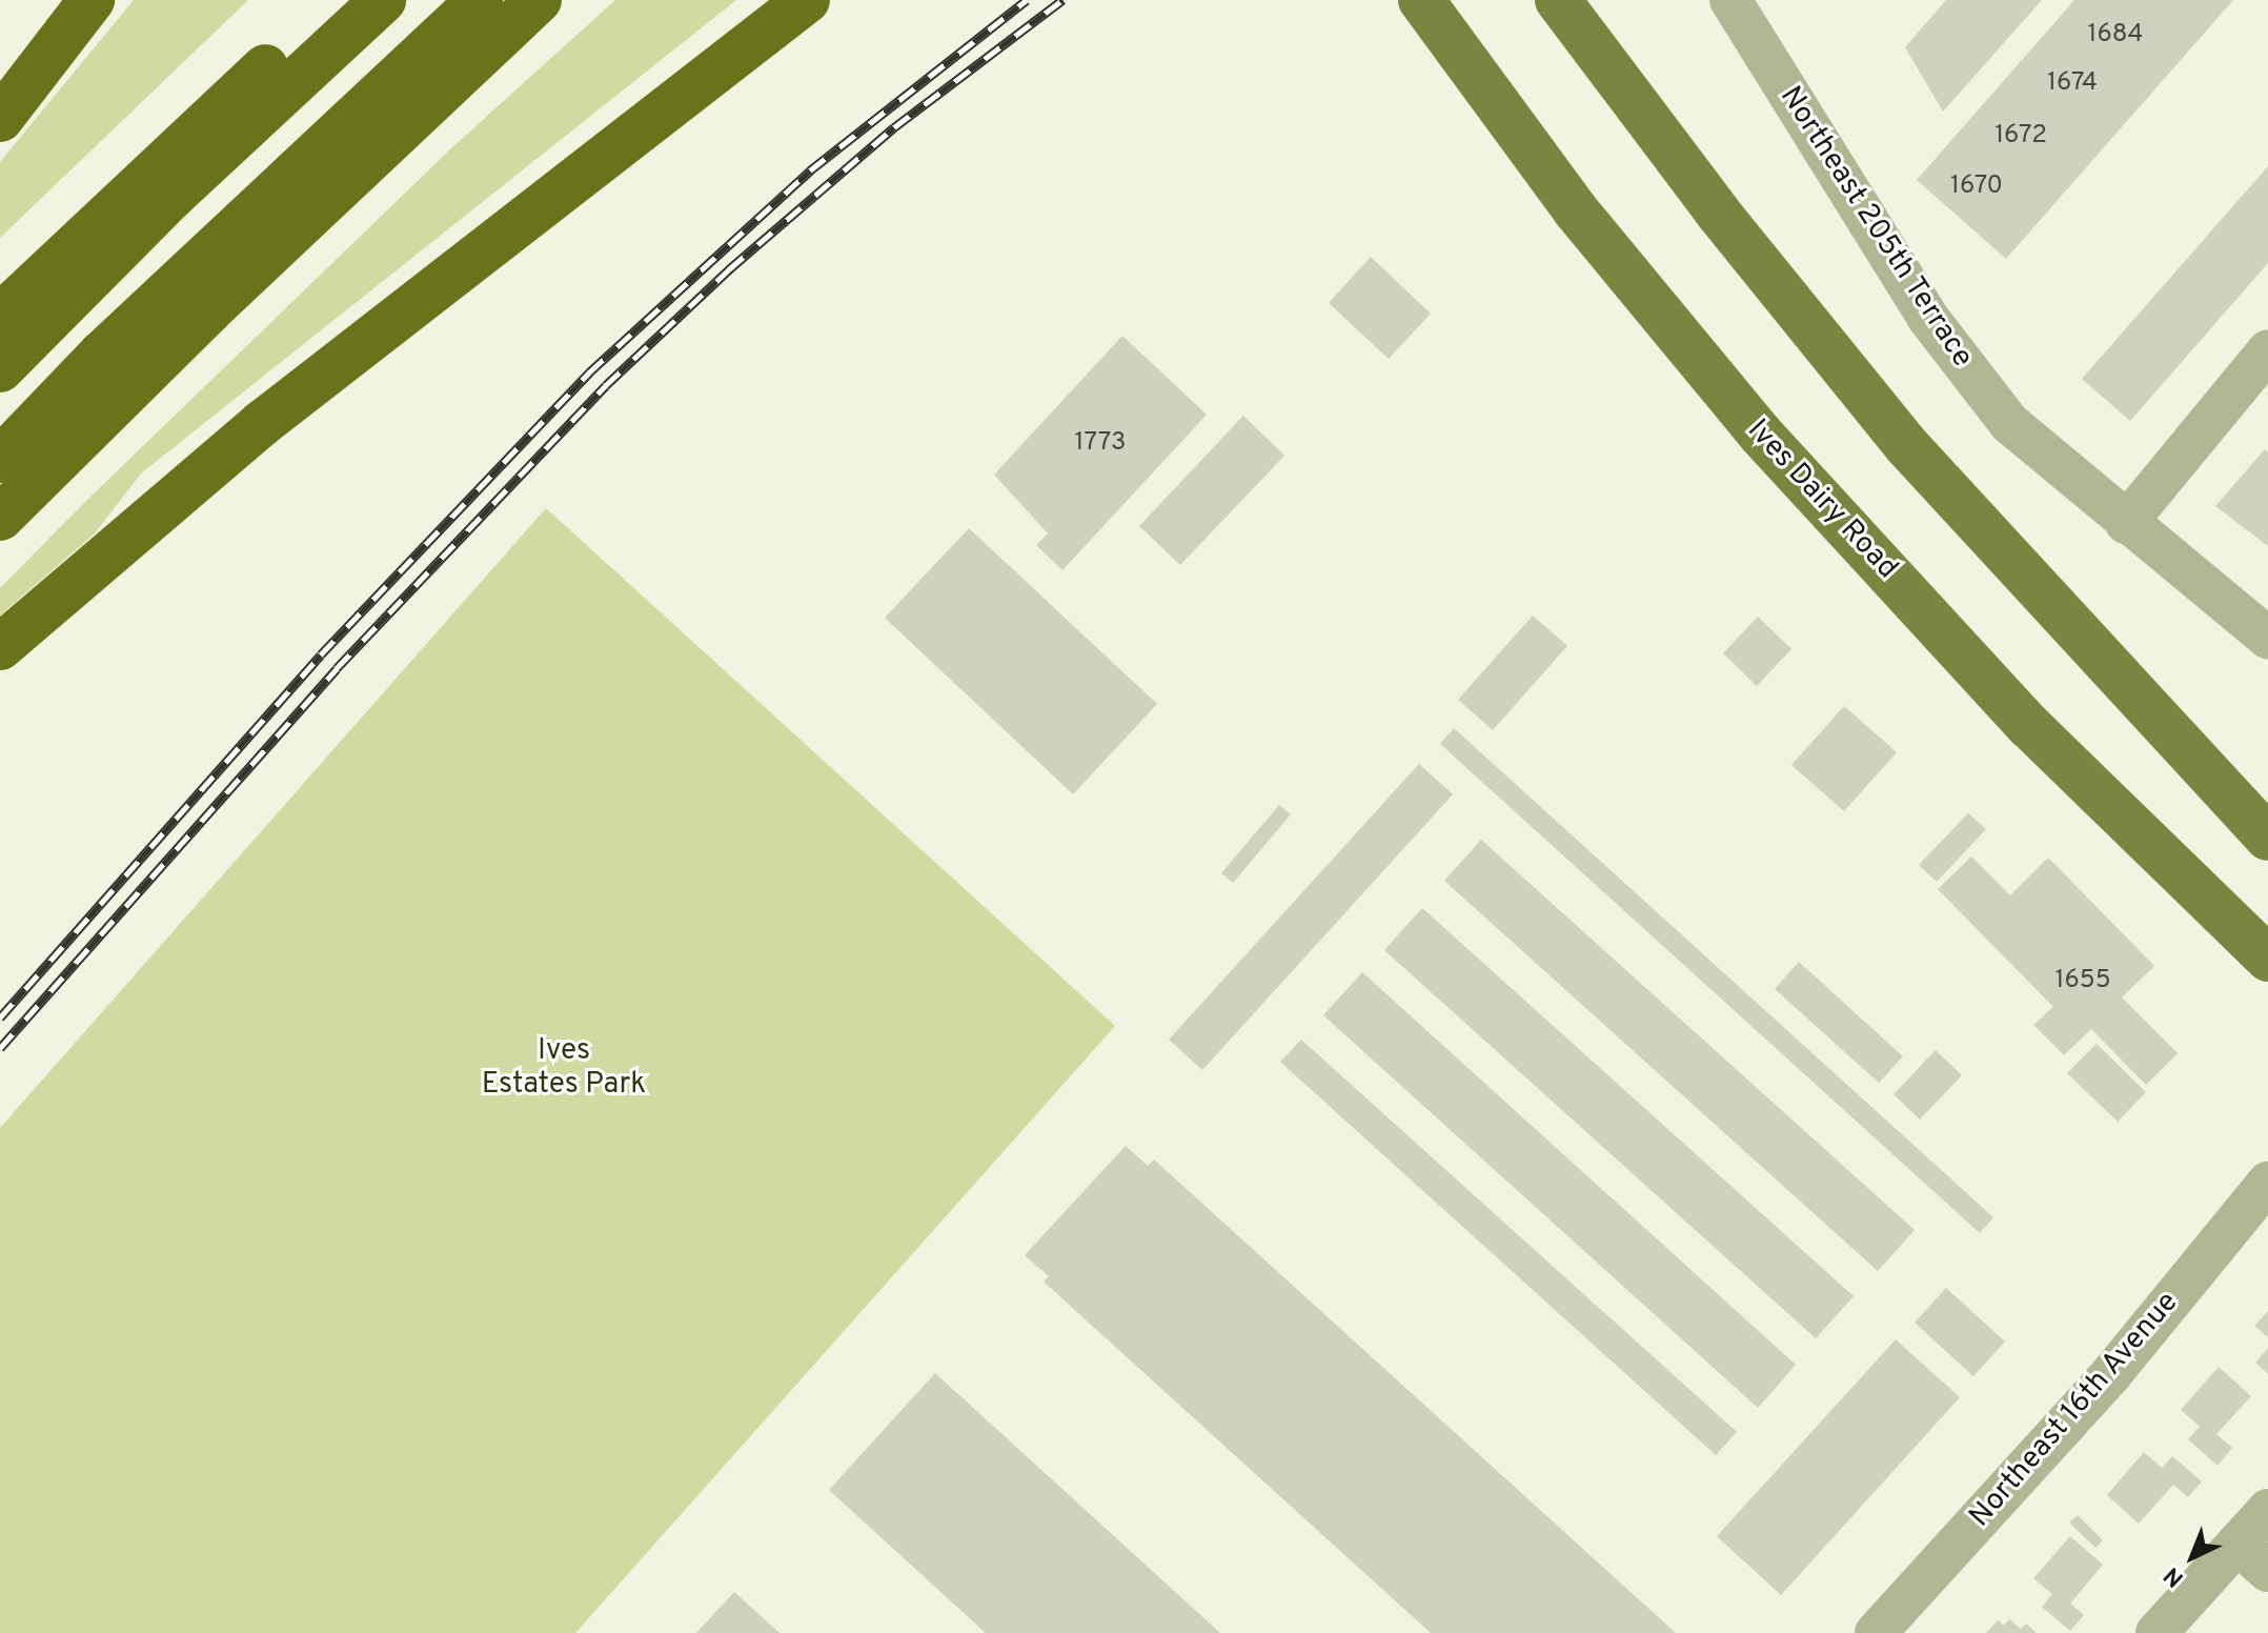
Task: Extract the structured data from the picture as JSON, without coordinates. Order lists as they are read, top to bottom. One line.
{"streets":{"main road":["Ives Dairy Road"],"street":["Northeast 205th Terrace","Northeast 16th Avenue"]},"parks":["Ives Estates Park"],"house_numbers":["1684","1674","1672","1670","1773","1655"],"north":"bottom left"}
